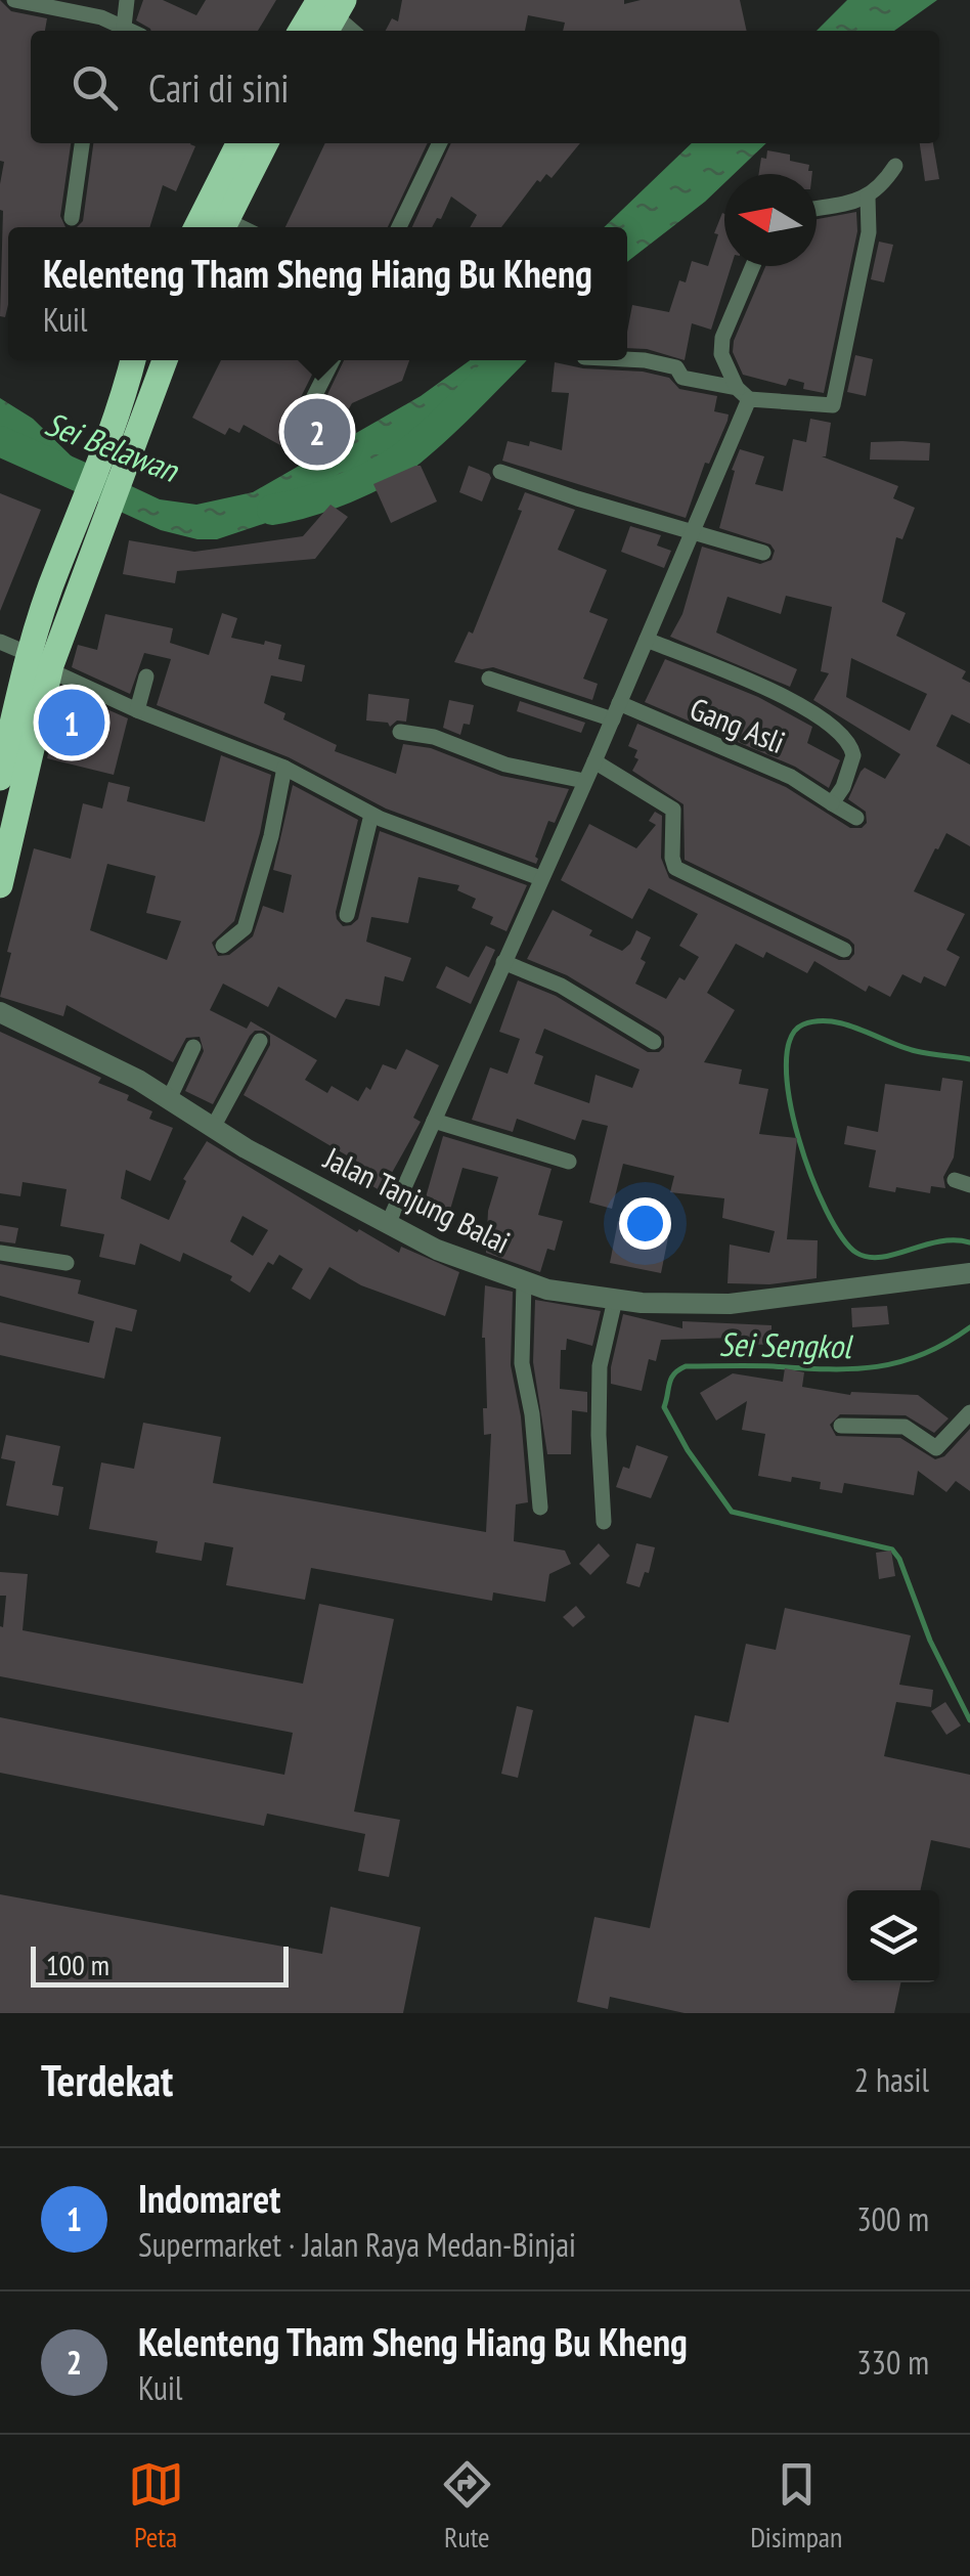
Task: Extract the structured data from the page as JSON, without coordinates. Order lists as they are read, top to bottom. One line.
{"streets":{"street":["Gang Asli","Jalan Tanjung Balai"]},"water":["Sei Belawan","Sei Sengkol"],"scale_bar":"100 m","north":"left","page":{"search":"Cari di sini","popup":["Kelenteng Tham Sheng Hiang Bu Kheng","Kuil"],"pins":["2","1"],"scale":"100 m","heading":["Terdekat","2 hasil"],"list":[{"mark":"1","name":"Indomaret","note":"Supermarket · Jalan Raya Medan-Binjai","value":"300 m"},{"mark":"2","name":"Kelenteng Tham Sheng Hiang Bu Kheng","note":"Kuil","value":"330 m"}],"nav":["Peta","Rute","Disimpan"]}}
